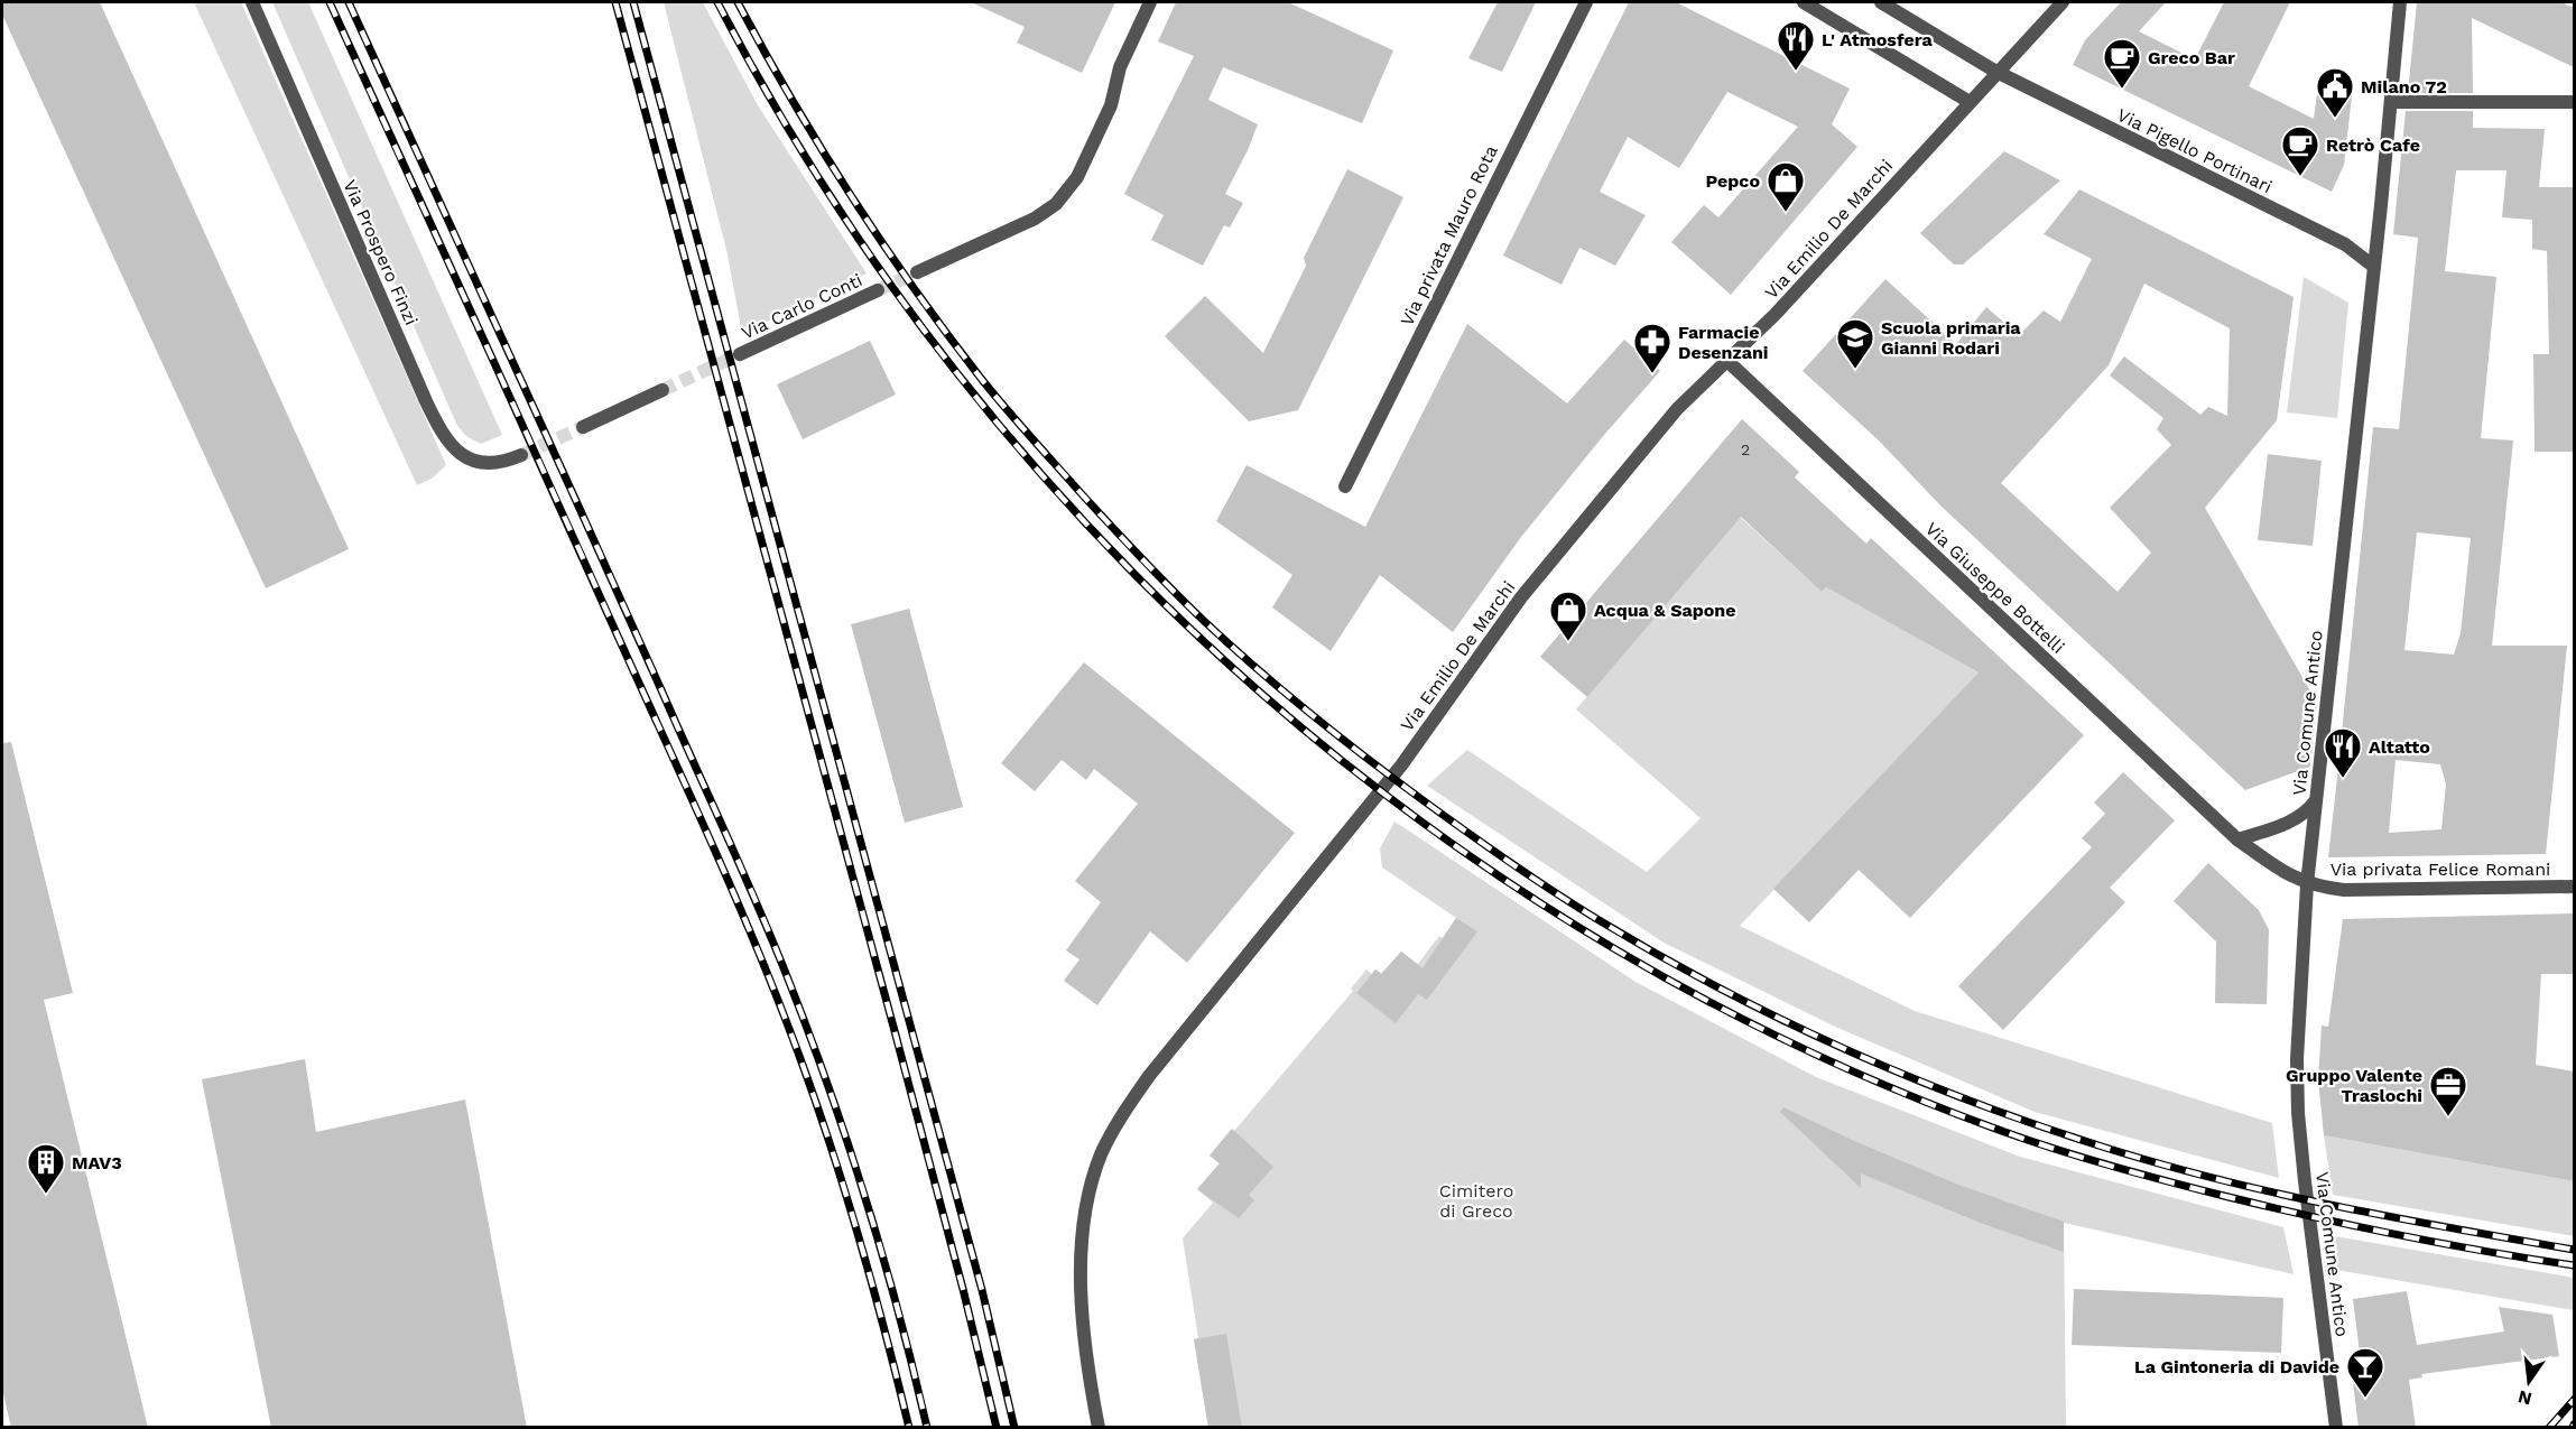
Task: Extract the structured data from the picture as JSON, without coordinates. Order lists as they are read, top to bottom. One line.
{"streets":{"street":["Via Pigello Portinari","Via Emilio De Marchi","Via privata Mauro Rota","Via Prospero Finzi","Via Carlo Conti","Via Giuseppe Bottelli","Via Comune Antico","Via privata Felice Romani"]},"crossings":[["Via Pigello Portinari","Via Emilio De Marchi"],["Via Pigello Portinari","Via Comune Antico"],["Via Emilio De Marchi","Via Giuseppe Bottelli"],["Via Giuseppe Bottelli","Via Comune Antico"],["Via Giuseppe Bottelli","Via privata Felice Romani"],["Via Comune Antico","Via privata Felice Romani"]],"parks":["Cimitero di Greco"],"places":{"restaurant":["L' Atmosfera","Altatto"],"cafe":["Greco Bar","Retrò Cafe"],"public building":["Milano 72"],"shop":["Pepco","Acqua & Sapone"],"school or university":["Scuola primaria Gianni Rodari"],"pharmacy":["Farmacie Desenzani"],"office":["Gruppo Valente Traslochi"],"building":["MAV3"],"bar":["La Gintoneria di Davide"]},"house_numbers":["2"],"north":"bottom"}
